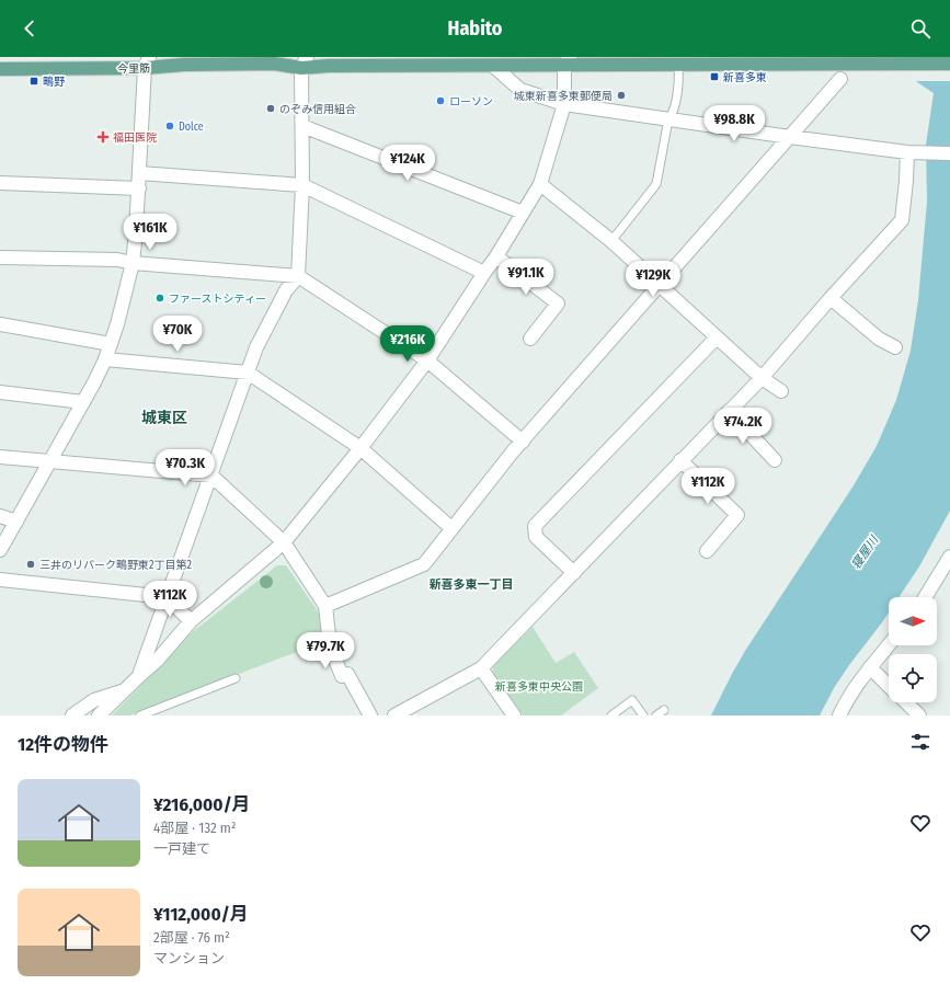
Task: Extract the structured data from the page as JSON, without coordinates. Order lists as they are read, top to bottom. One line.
{"streets":{"main road":["今里筋"]},"districts":["城東区","新喜多東一丁目"],"water":["寝屋川"],"parks":["新喜多東中央公園"],"places":{"transit":["新喜多東","鴫野"],"other":["城東新喜多東郵便局","ローソン","のぞみ信用組合","Dolce","ファーストシティー","三井のリパーク鴫野東2丁目第2"],"health":["福田医院"]},"north":"right","page":{"header":"Habito","price":["¥98.8K","¥124K","¥161K","¥91.1K","¥129K","¥70K","¥216K","¥74.2K","¥70.3K","¥112K","¥112K","¥79.7K"],"heading":"12件の物件","list":[{"name":"¥216,000/月","note":"4部屋 · 132 m² · 一戸建て"},{"name":"¥112,000/月","note":"2部屋 · 76 m² · マンション"}]}}
